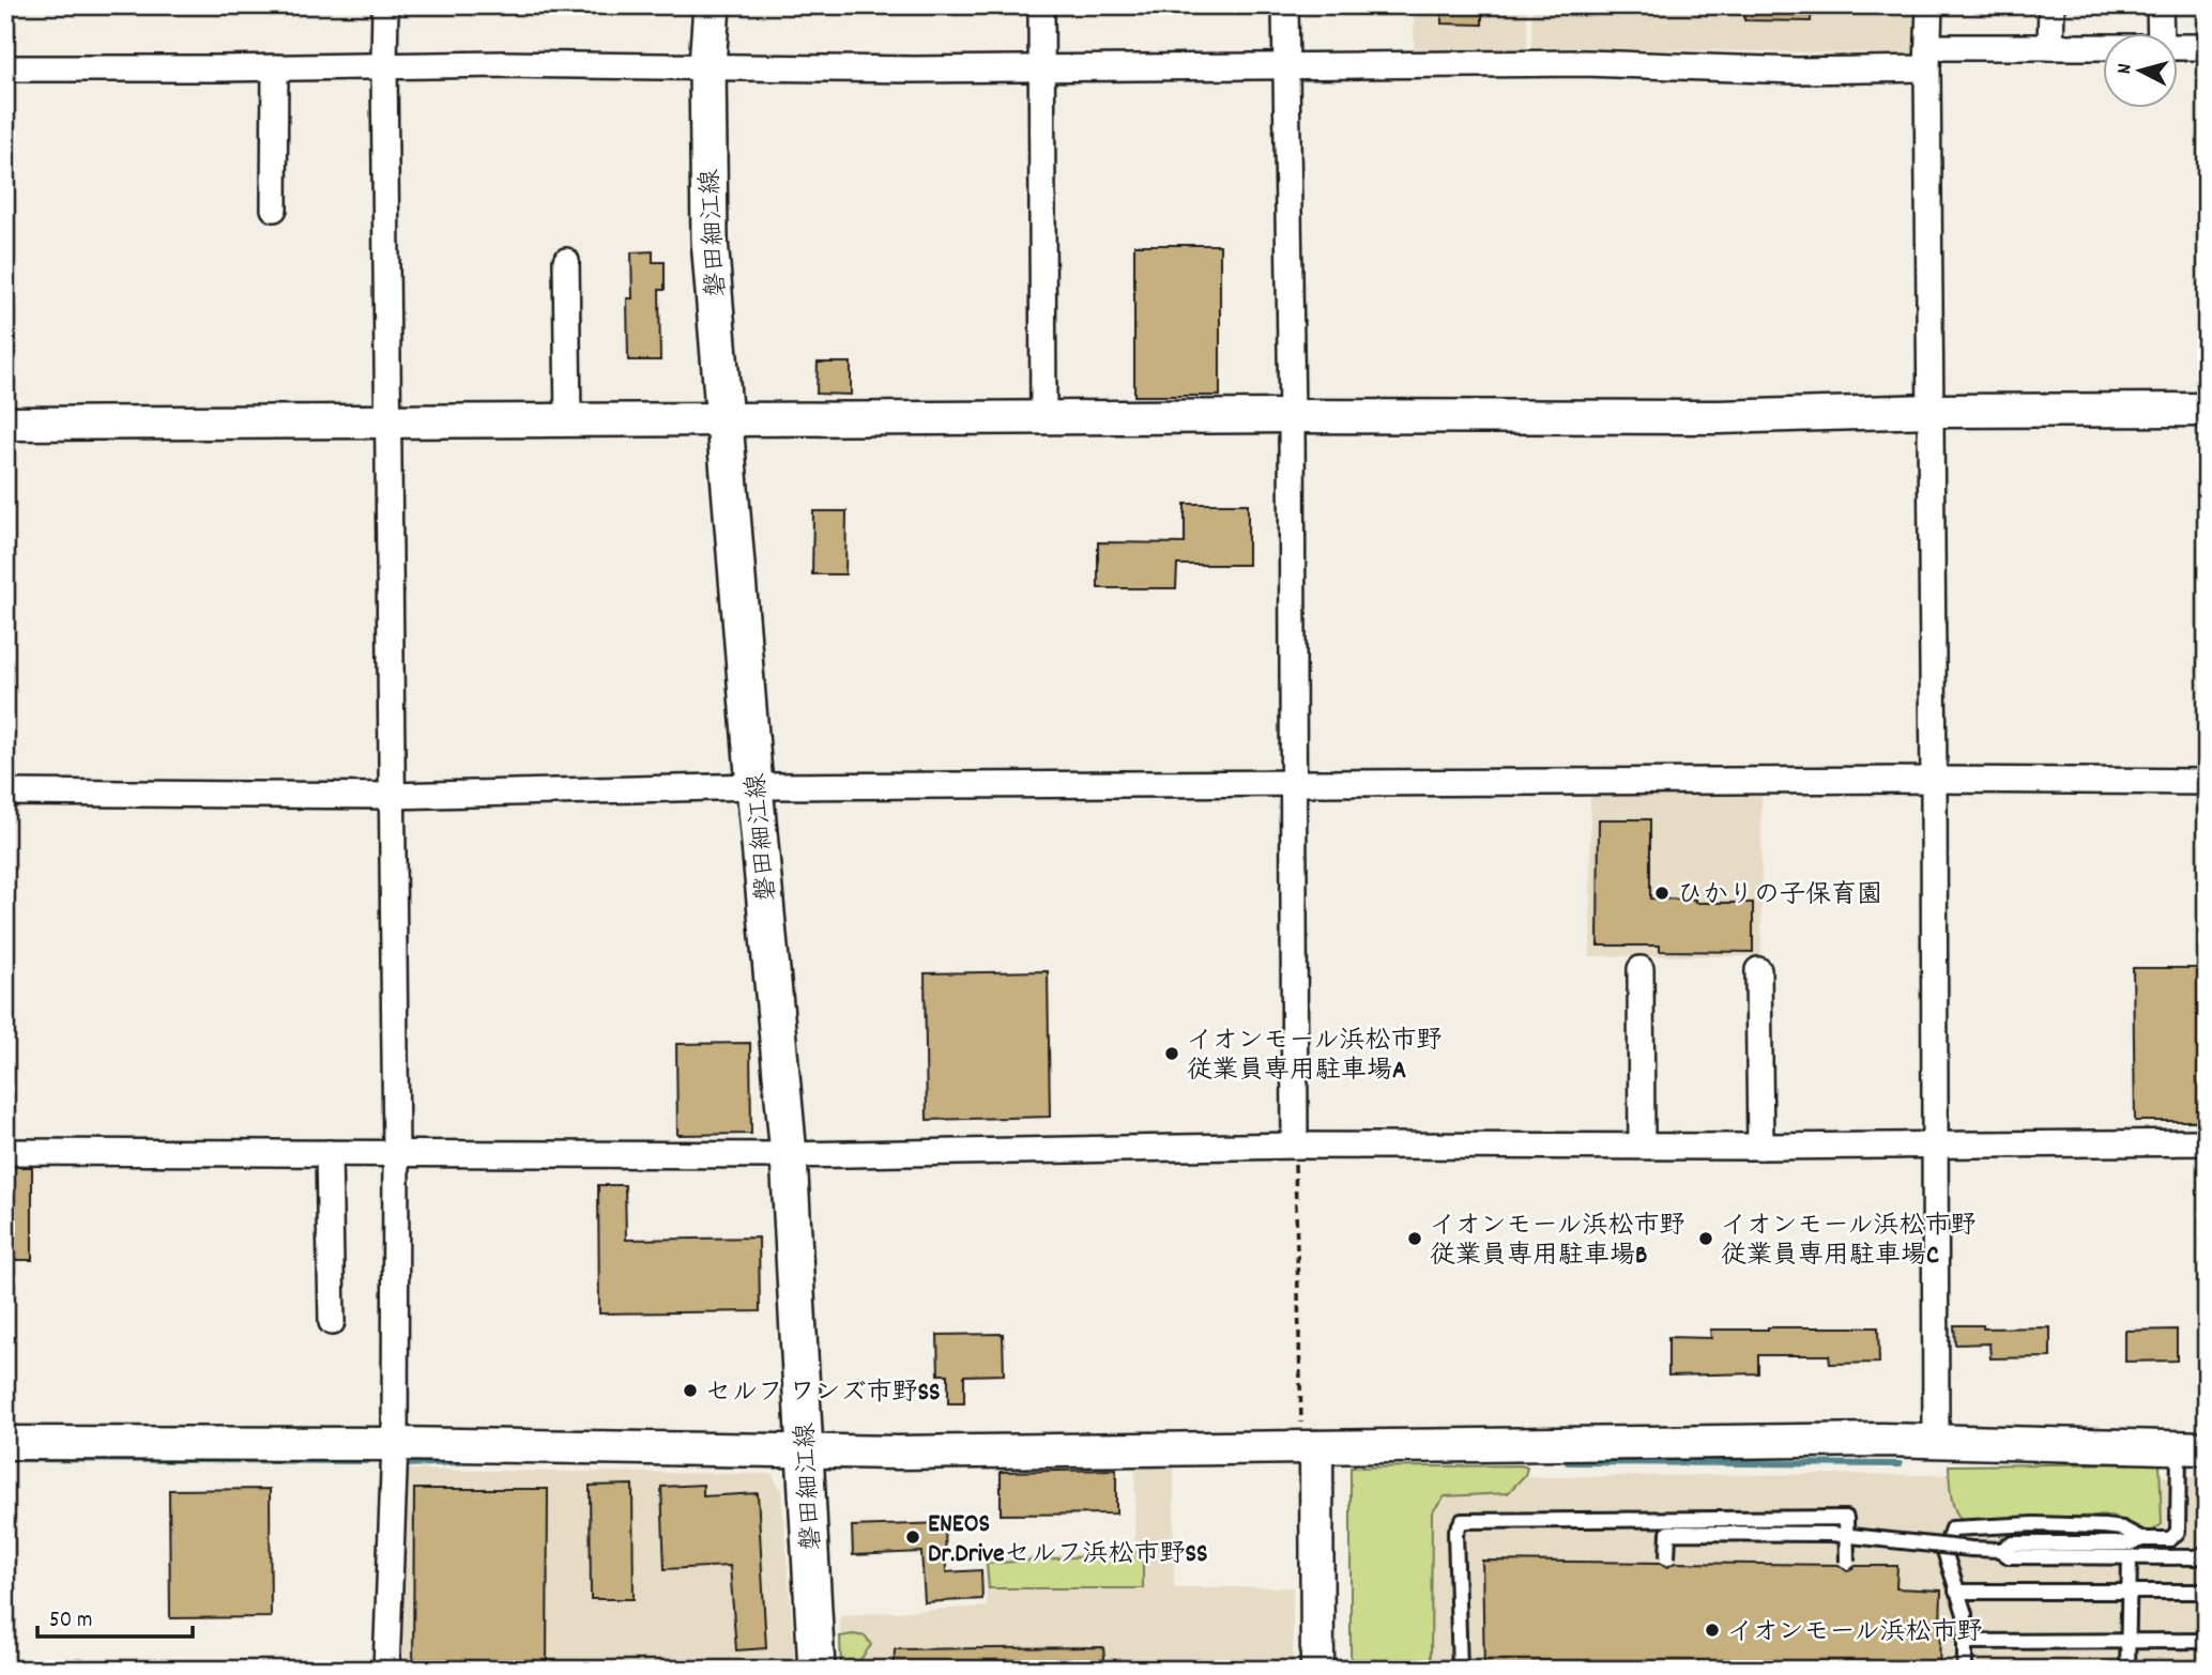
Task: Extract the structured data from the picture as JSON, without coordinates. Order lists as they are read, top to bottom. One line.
{"streets":{"main road":["磐田細江線"]},"places":["ひかりの子保育園","イオンモール浜松市野 従業員専用駐車場A","イオンモール浜松市野 従業員専用駐車場B","イオンモール浜松市野 従業員専用駐車場C","セルフ ワンズ市野SS","ENEOS Dr.Driveセルフ浜松市野SS","イオンモール浜松市野"],"scale_bar":"50 m","north":"left"}
